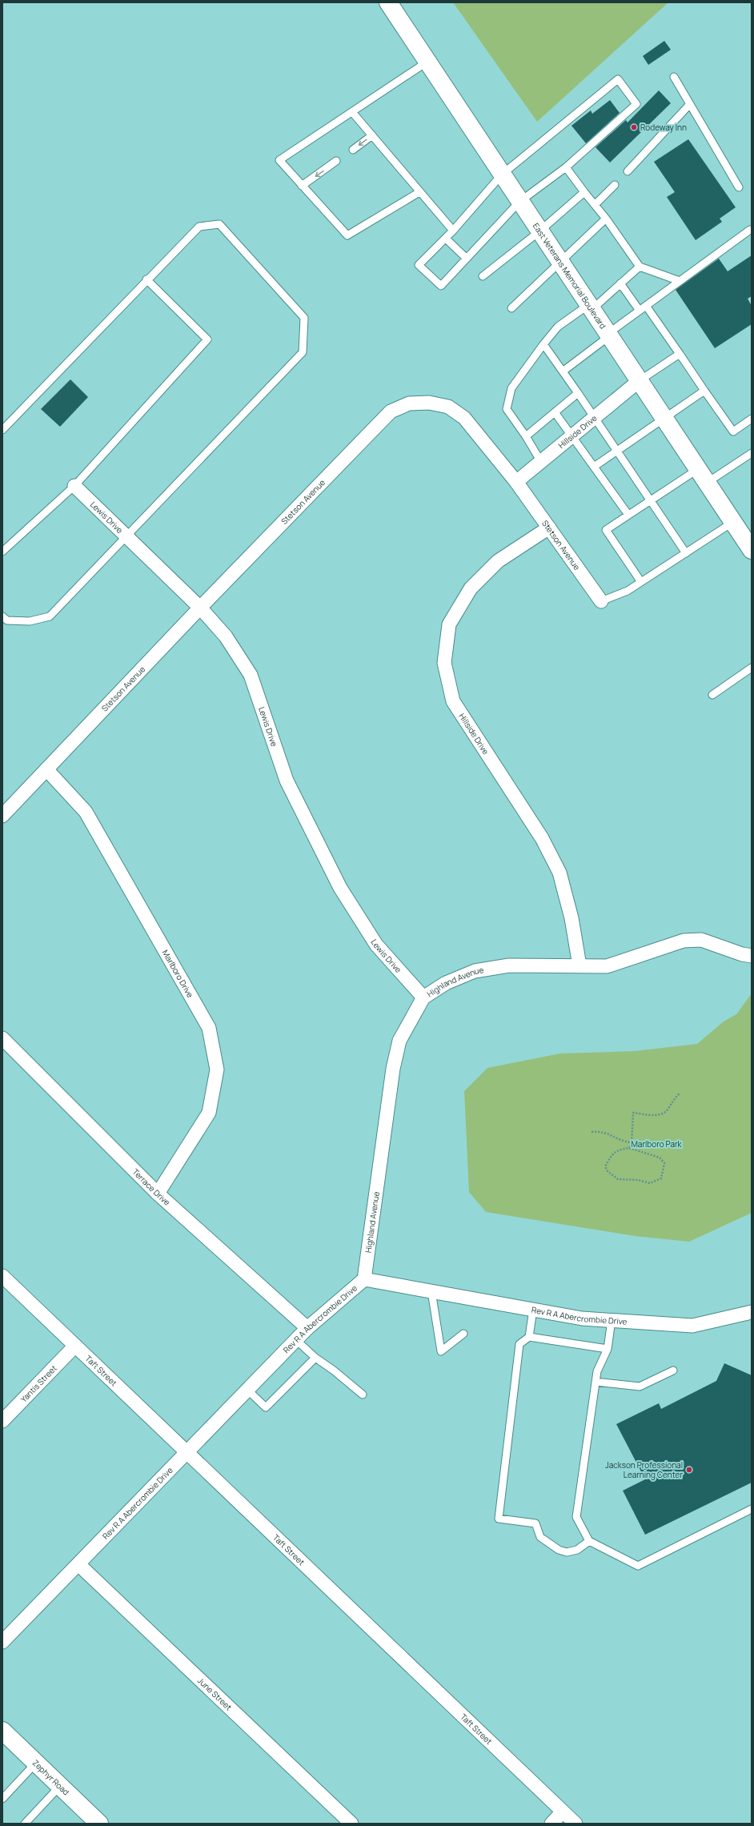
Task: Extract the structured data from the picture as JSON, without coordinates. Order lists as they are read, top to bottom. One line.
{"streets":{"main road":["East Veterans Memorial Boulevard","Zephyr Road"],"street":["Hillside Drive","Stetson Avenue","Lewis Drive","Marlboro Drive","Highland Avenue","Terrace Drive","Rev R A Abercrombie Drive","Taft Street","Yantis Street","June Street"]},"crossings":[["East Veterans Memorial Boulevard","Hillside Drive"],["Hillside Drive","Stetson Avenue"],["Hillside Drive","Highland Avenue"],["Stetson Avenue","Lewis Drive"],["Stetson Avenue","Marlboro Drive"],["Lewis Drive","Highland Avenue"],["Marlboro Drive","Terrace Drive"],["Highland Avenue","Rev R A Abercrombie Drive"],["Terrace Drive","Rev R A Abercrombie Drive"],["Rev R A Abercrombie Drive","Taft Street"],["Rev R A Abercrombie Drive","June Street"],["Taft Street","Yantis Street"]],"parks":["Marlboro Park"],"places":["Rodeway Inn","Jackson Professional Learning Center"]}
